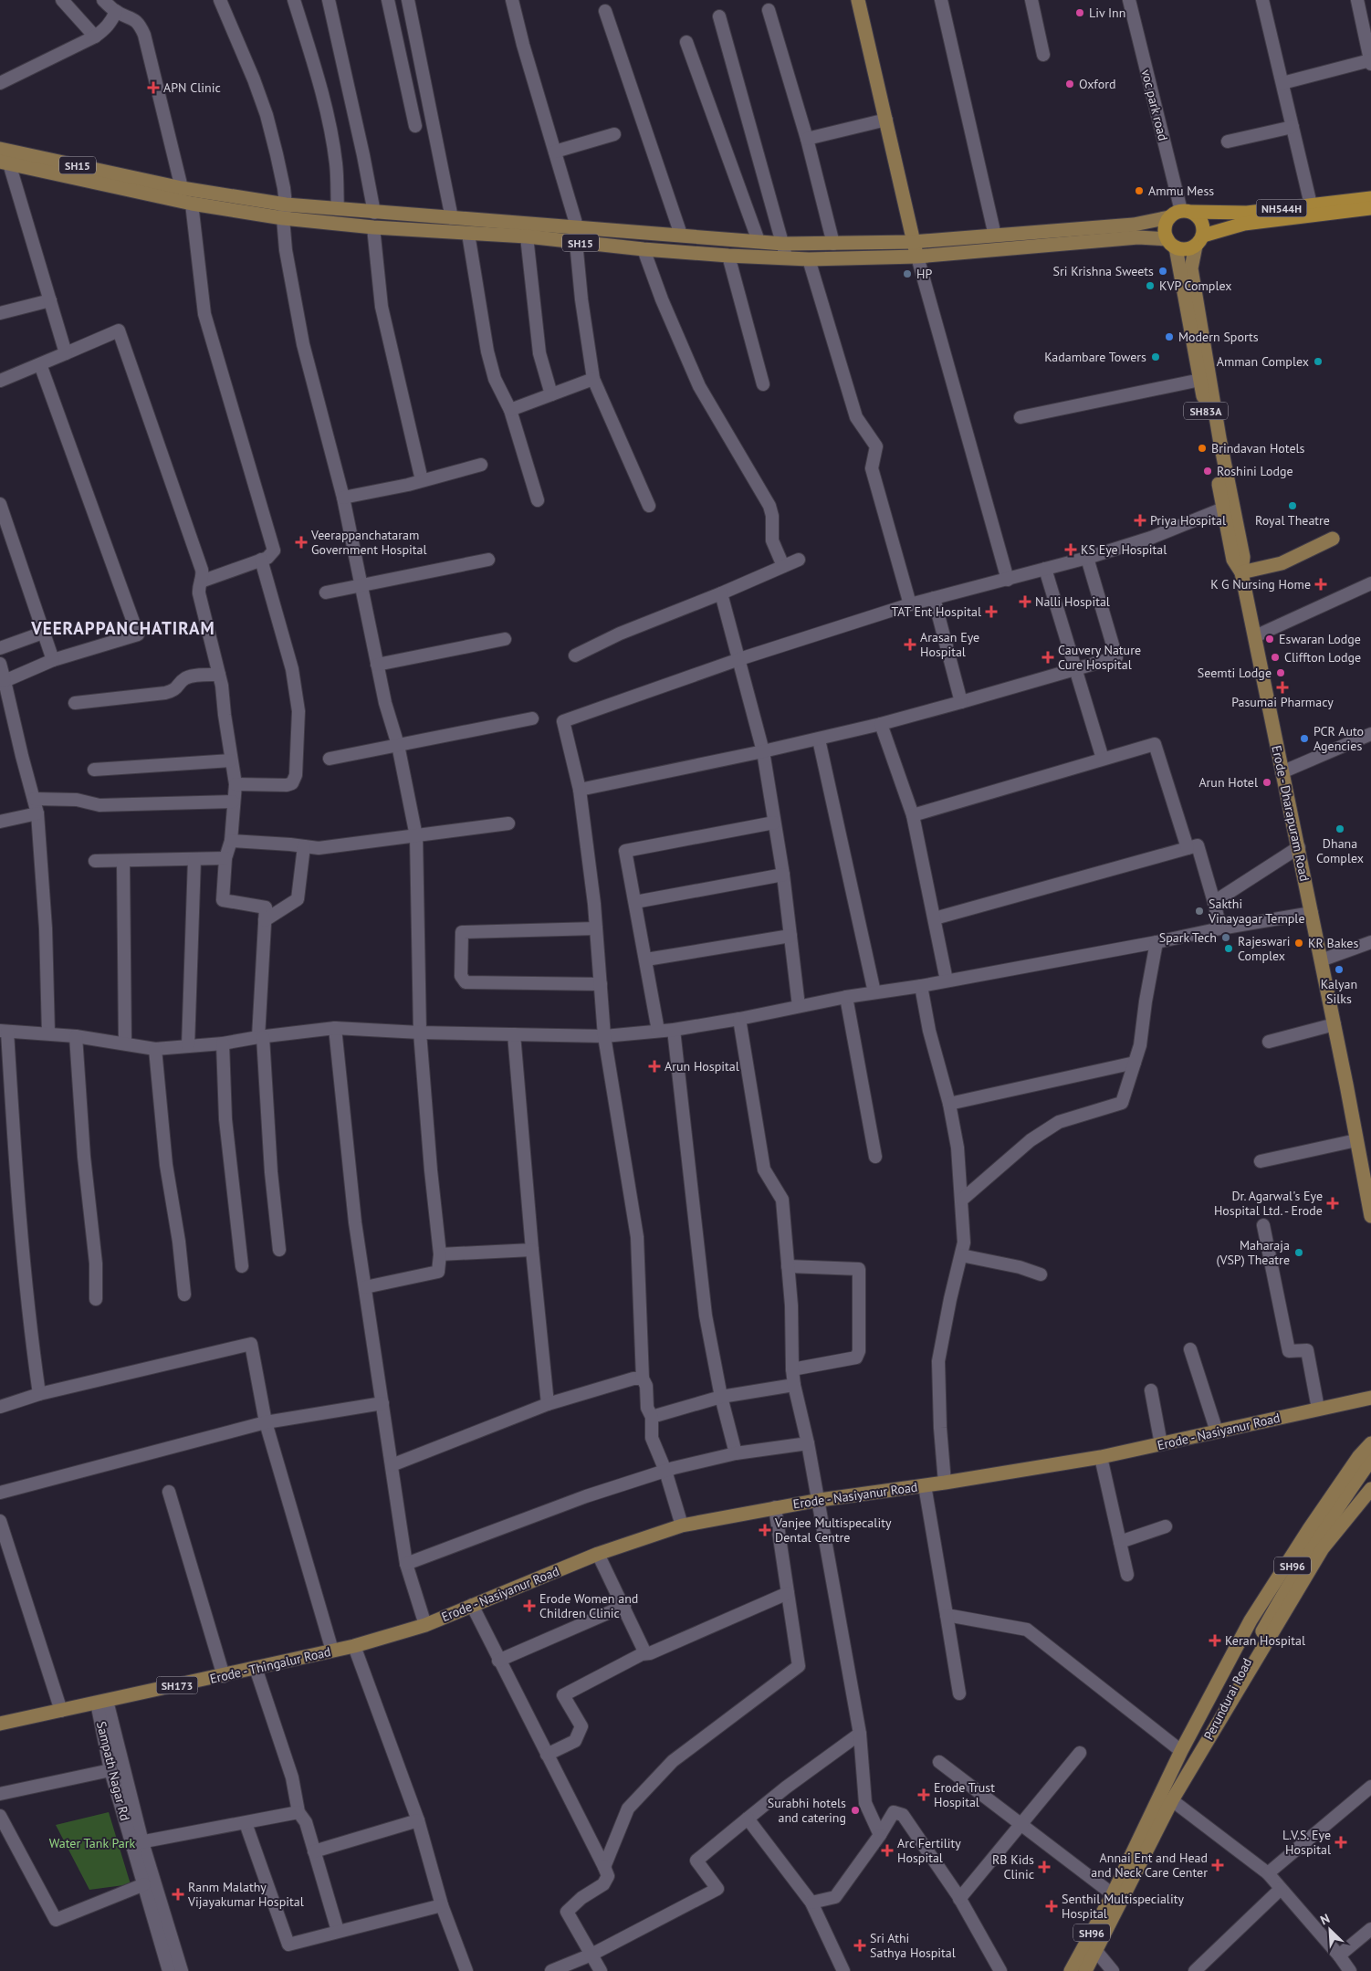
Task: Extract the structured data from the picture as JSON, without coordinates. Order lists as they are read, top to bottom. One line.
{"streets":{"highway":["NH544H"],"main road":["SH15","SH83A","Erode - Dharapuram Road","Erode - Nasiyanur Road","SH96","Erode - Thingalur Road","SH173","Perundurai Road"],"street":["voc park road","Sampath Nagar Rd"]},"crossings":[["voc park road","SH15"],["voc park road","NH544H"],["voc park road","Erode - Dharapuram Road"],["SH15","NH544H"],["SH15","Erode - Dharapuram Road"],["NH544H","Erode - Dharapuram Road"],["Erode - Nasiyanur Road","Erode - Thingalur Road"],["Erode - Thingalur Road","Sampath Nagar Rd"]],"districts":["VEERAPPANCHATIRAM"],"parks":["Water Tank Park"],"places":{"other":["Liv Inn","Oxford","Ammu Mess","Sri Krishna Sweets","HP","KVP Complex","Modern Sports","Kadambare Towers","Amman Complex","Brindavan Hotels","Roshini Lodge","Royal Theatre","Eswaran Lodge","Cliffton Lodge","Seemti Lodge","PCR Auto Agencies","Arun Hotel","Dhana Complex","Sakthi Vinayagar Temple","Spark Tech","KR Bakes","Rajeswari Complex","Kalyan Silks","Maharaja (VSP) Theatre","Surabhi hotels and catering"],"health":["APN Clinic","Priya Hospital","Veerappanchataram Government Hospital","KS Eye Hospital","K G Nursing Home","Nalli Hospital","TAT Ent Hospital","Arasan Eye Hospital","Cauvery Nature Cure Hospital","Pasumai Pharmacy","Arun Hospital","Dr. Agarwal's Eye Hospital Ltd. - Erode","Vanjee Multispecality Dental Centre","Erode Women and Children Clinic","Keran Hospital","Erode Trust Hospital","L.V.S. Eye Hospital","Arc Fertility Hospital","Annai Ent and Head and Neck Care Center","RB Kids Clinic","Ranm Malathy Vijayakumar Hospital","Senthil Multispeciality Hospital","Sri Athi Sathya Hospital"]},"north":"top left"}
